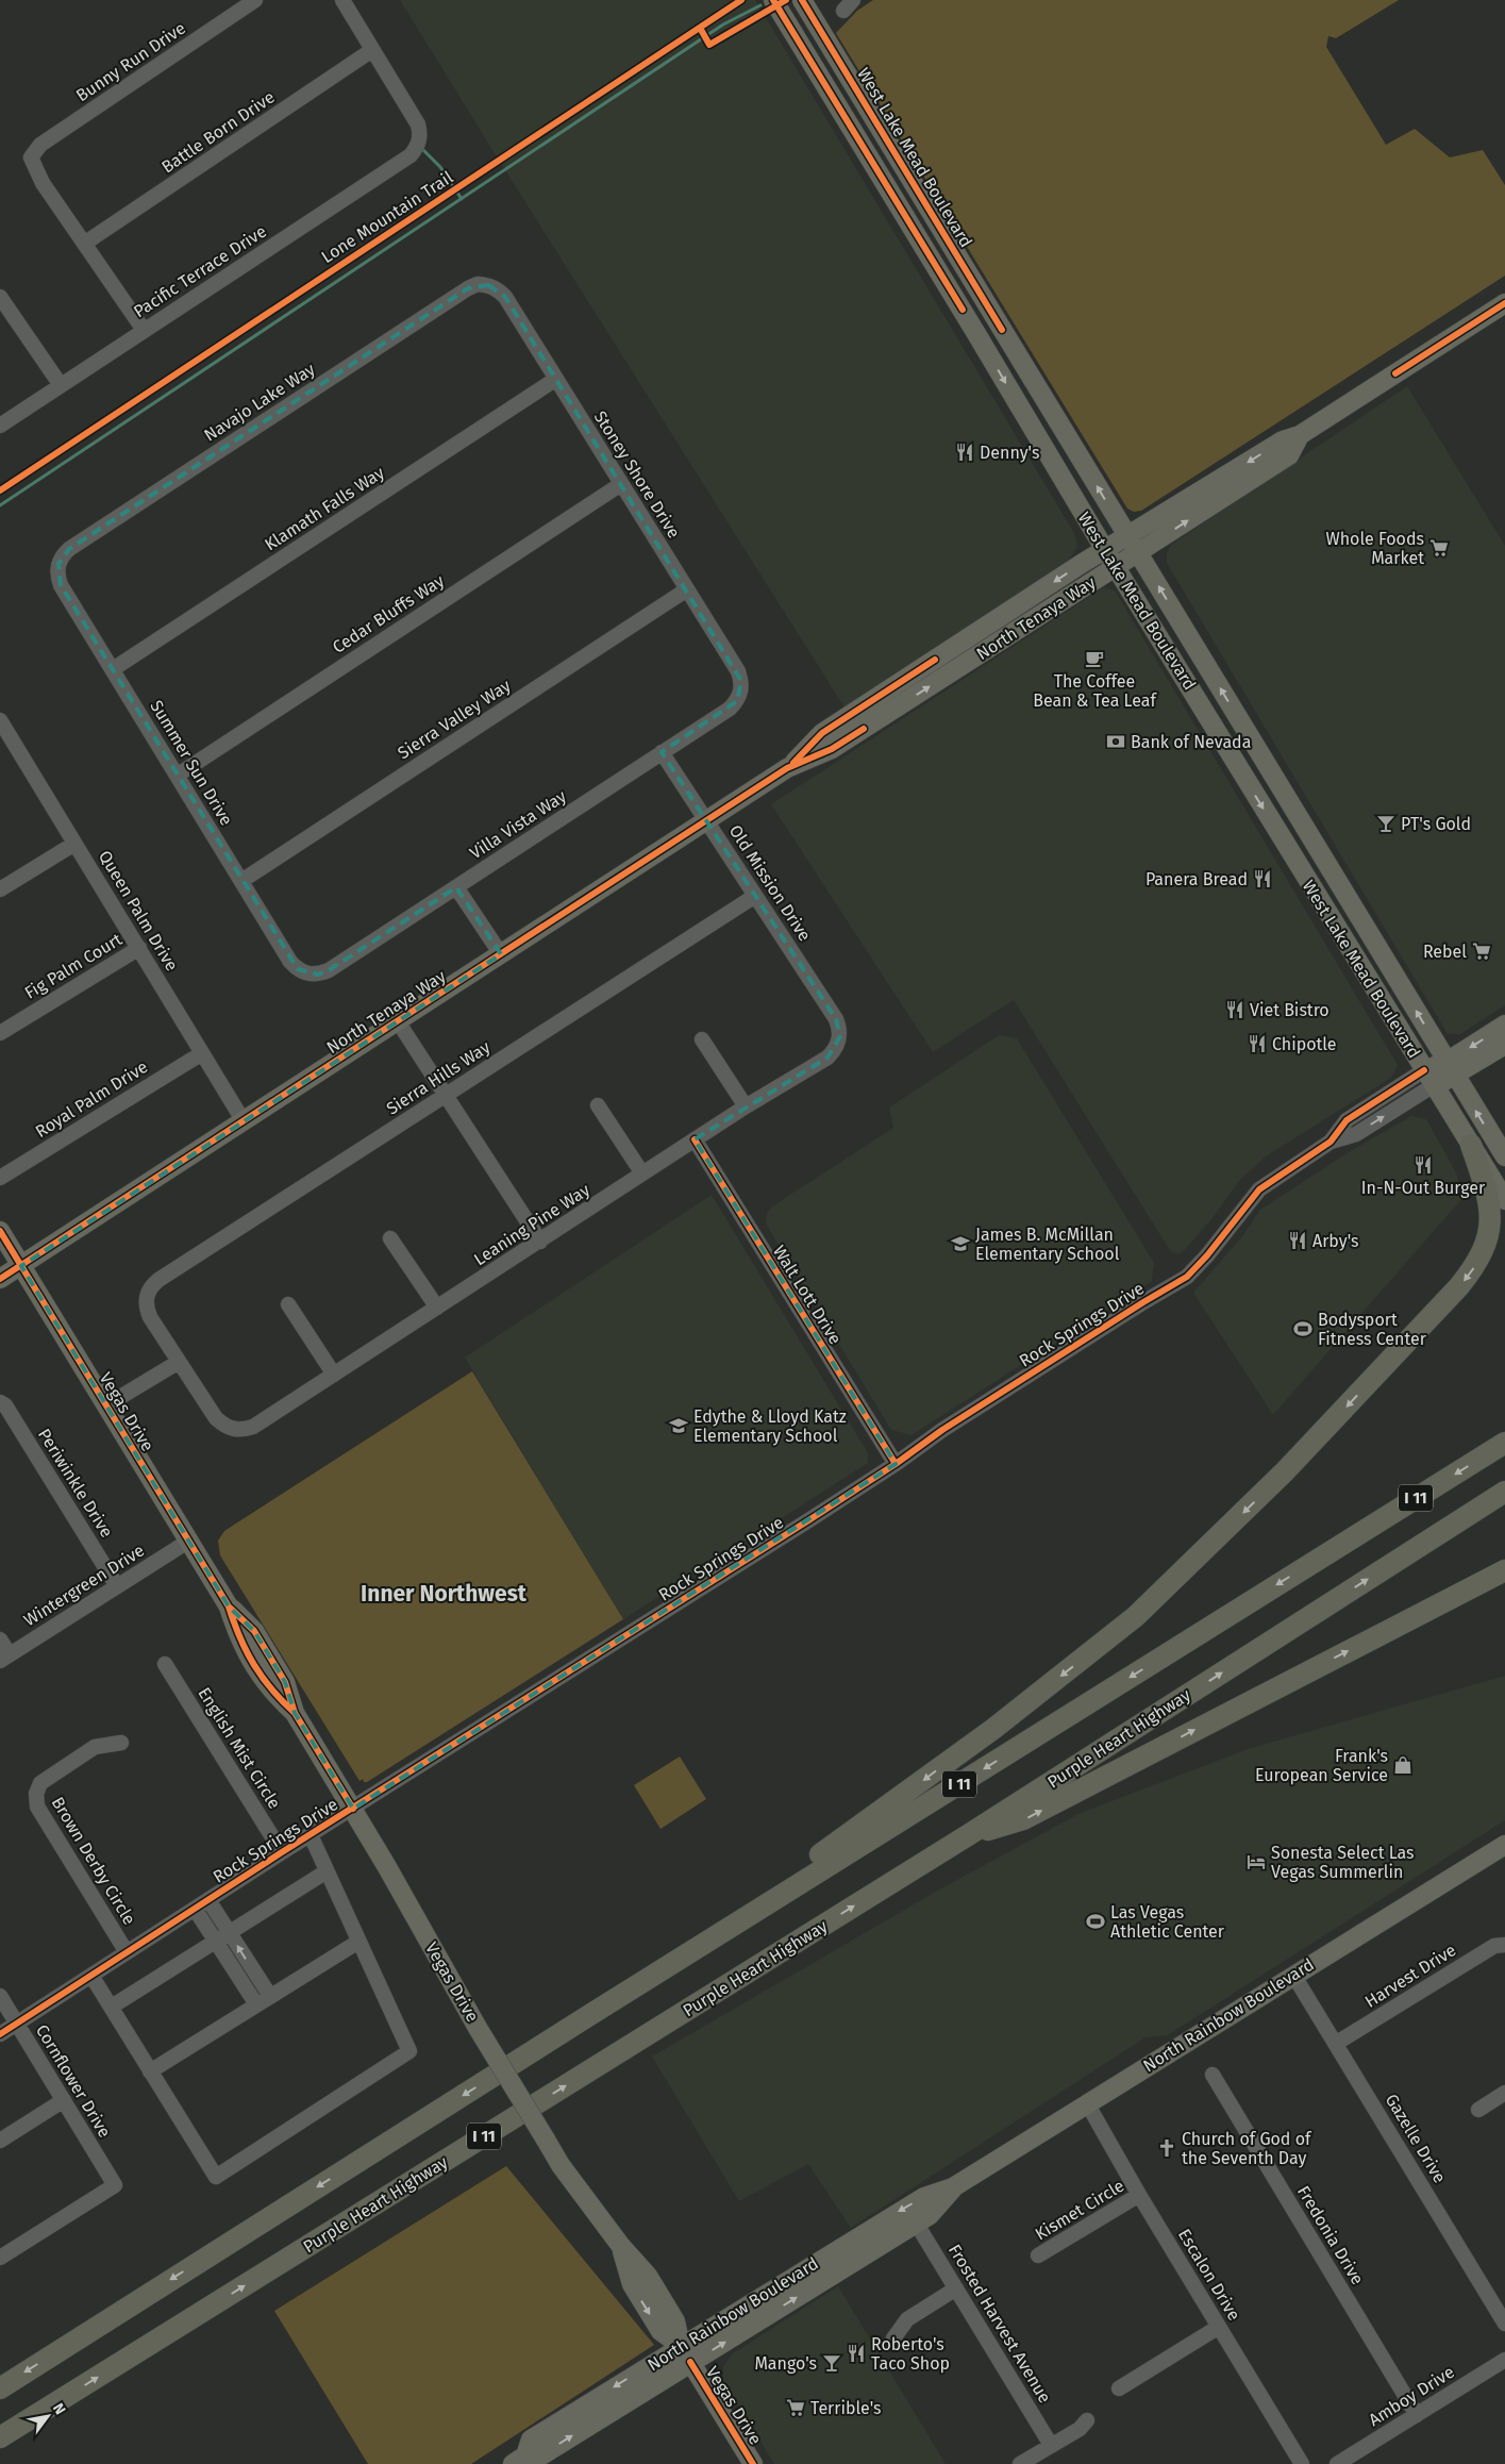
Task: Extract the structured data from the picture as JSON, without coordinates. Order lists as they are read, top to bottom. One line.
{"streets":{"highway":["I 11","Purple Heart Highway"],"main road":["West Lake Mead Boulevard","North Tenaya Way","Rock Springs Drive","Vegas Drive","North Rainbow Boulevard"],"street":["Bunny Run Drive","Battle Born Drive","Pacific Terrace Drive","Navajo Lake Way","Stoney Shore Drive","Klamath Falls Way","Cedar Bluffs Way","Sierra Valley Way","Summer Sun Drive","Villa Vista Way","Old Mission Drive","Queen Palm Drive","Fig Palm Court","Sierra Hills Way","Royal Palm Drive","Leaning Pine Way","Walt Lott Drive","Periwinkle Drive","Wintergreen Drive","English Mist Circle","Brown Derby Circle","Harvest Drive","Cornflower Drive","Gazelle Drive","Kismet Circle","Fredonia Drive","Escalon Drive","Frosted Harvest Avenue","Amboy Drive"],"cycle path":["Lone Mountain Trail"]},"crossings":[["Bunny Run Drive","Battle Born Drive"],["Battle Born Drive","Pacific Terrace Drive"],["West Lake Mead Boulevard","North Tenaya Way"],["West Lake Mead Boulevard","Rock Springs Drive"],["Navajo Lake Way","Stoney Shore Drive"],["Navajo Lake Way","Summer Sun Drive"],["Stoney Shore Drive","Klamath Falls Way"],["Stoney Shore Drive","Cedar Bluffs Way"],["Stoney Shore Drive","Sierra Valley Way"],["Stoney Shore Drive","Villa Vista Way"],["Klamath Falls Way","Summer Sun Drive"],["Cedar Bluffs Way","Summer Sun Drive"],["North Tenaya Way","Old Mission Drive"],["North Tenaya Way","Queen Palm Drive"],["North Tenaya Way","Vegas Drive"],["Sierra Valley Way","Summer Sun Drive"],["Summer Sun Drive","Villa Vista Way"],["Villa Vista Way","Old Mission Drive"],["Old Mission Drive","Sierra Hills Way"],["Old Mission Drive","Leaning Pine Way"],["Queen Palm Drive","Fig Palm Court"],["Queen Palm Drive","Royal Palm Drive"],["Sierra Hills Way","Leaning Pine Way"],["Leaning Pine Way","Walt Lott Drive"],["Walt Lott Drive","Rock Springs Drive"],["Rock Springs Drive","Vegas Drive"],["Rock Springs Drive","English Mist Circle"],["Rock Springs Drive","Brown Derby Circle"],["Rock Springs Drive","Cornflower Drive"],["Vegas Drive","Wintergreen Drive"],["Vegas Drive","North Rainbow Boulevard"],["Periwinkle Drive","Wintergreen Drive"],["Harvest Drive","Gazelle Drive"],["North Rainbow Boulevard","Gazelle Drive"],["North Rainbow Boulevard","Escalon Drive"],["North Rainbow Boulevard","Frosted Harvest Avenue"],["Kismet Circle","Escalon Drive"],["Fredonia Drive","Amboy Drive"]],"districts":["Inner Northwest"],"places":{"restaurant":["Denny's","Panera Bread","Viet Bistro","Chipotle","In-N-Out Burger","Arby's","Roberto's Taco Shop"],"supermarket":["Whole Foods Market","Rebel","Terrible's"],"cafe":["The Coffee Bean & Tea Leaf"],"bank":["Bank of Nevada"],"bar":["PT's Gold","Mango's"],"school or university":["James B. McMillan Elementary School","Edythe & Lloyd Katz Elementary School"],"sports":["Bodysport Fitness Center","Las Vegas Athletic Center"],"shop":["Frank's European Service"],"hotel":["Sonesta Select Las Vegas Summerlin"],"church":["Church of God of the Seventh Day"]},"north":"top right"}
